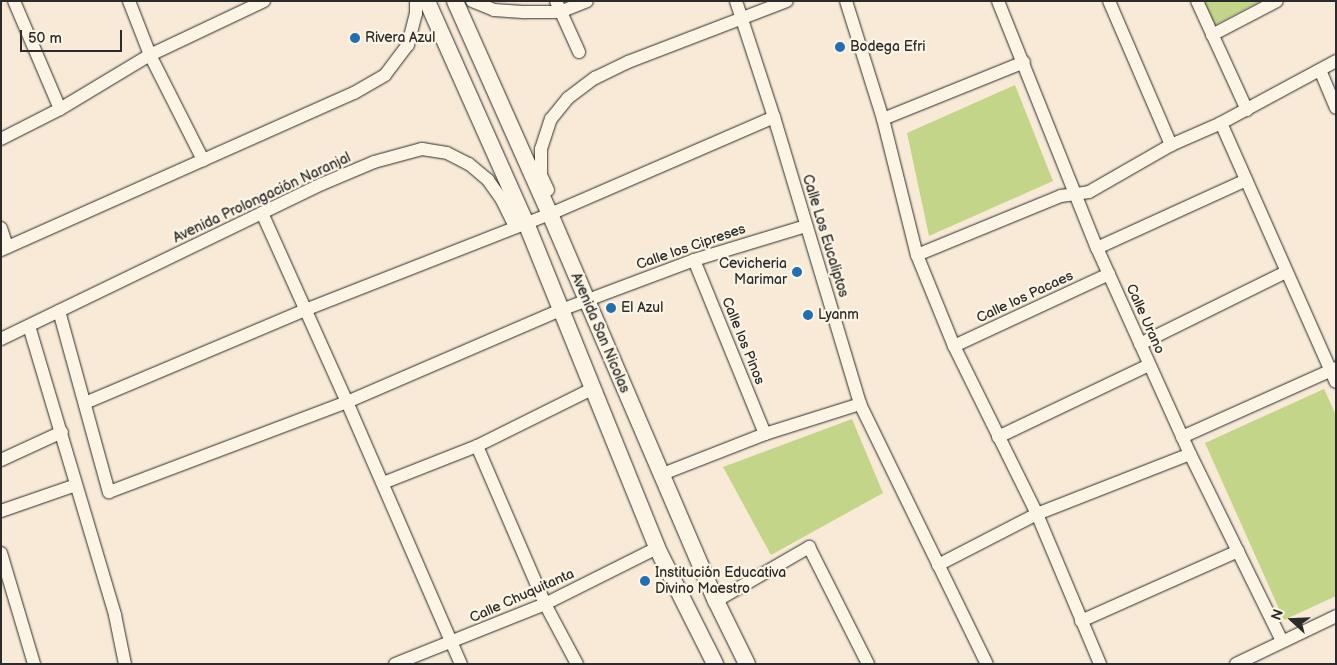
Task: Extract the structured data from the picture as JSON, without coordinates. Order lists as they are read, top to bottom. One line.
{"streets":{"street":["Avenida Prolongación Naranjal","Calle Los Eucaliptos","Calle los Cipreses","Calle los Pacaes","Calle Urano","Avenida San Nicolas","Calle los Pinos","Calle Chuquitanta"]},"crossings":[["Avenida Prolongación Naranjal","Avenida San Nicolas"],["Calle Los Eucaliptos","Calle los Cipreses"],["Calle los Cipreses","Avenida San Nicolas"],["Calle los Cipreses","Calle los Pinos"],["Calle los Pacaes","Calle Urano"],["Avenida San Nicolas","Calle Chuquitanta"]],"places":["Rivera Azul","Bodega Efri","Cevicheria Marimar","El Azul","Lyanm","Institución Educativa Divino Maestro"],"scale_bar":"50 m","north":"left"}
